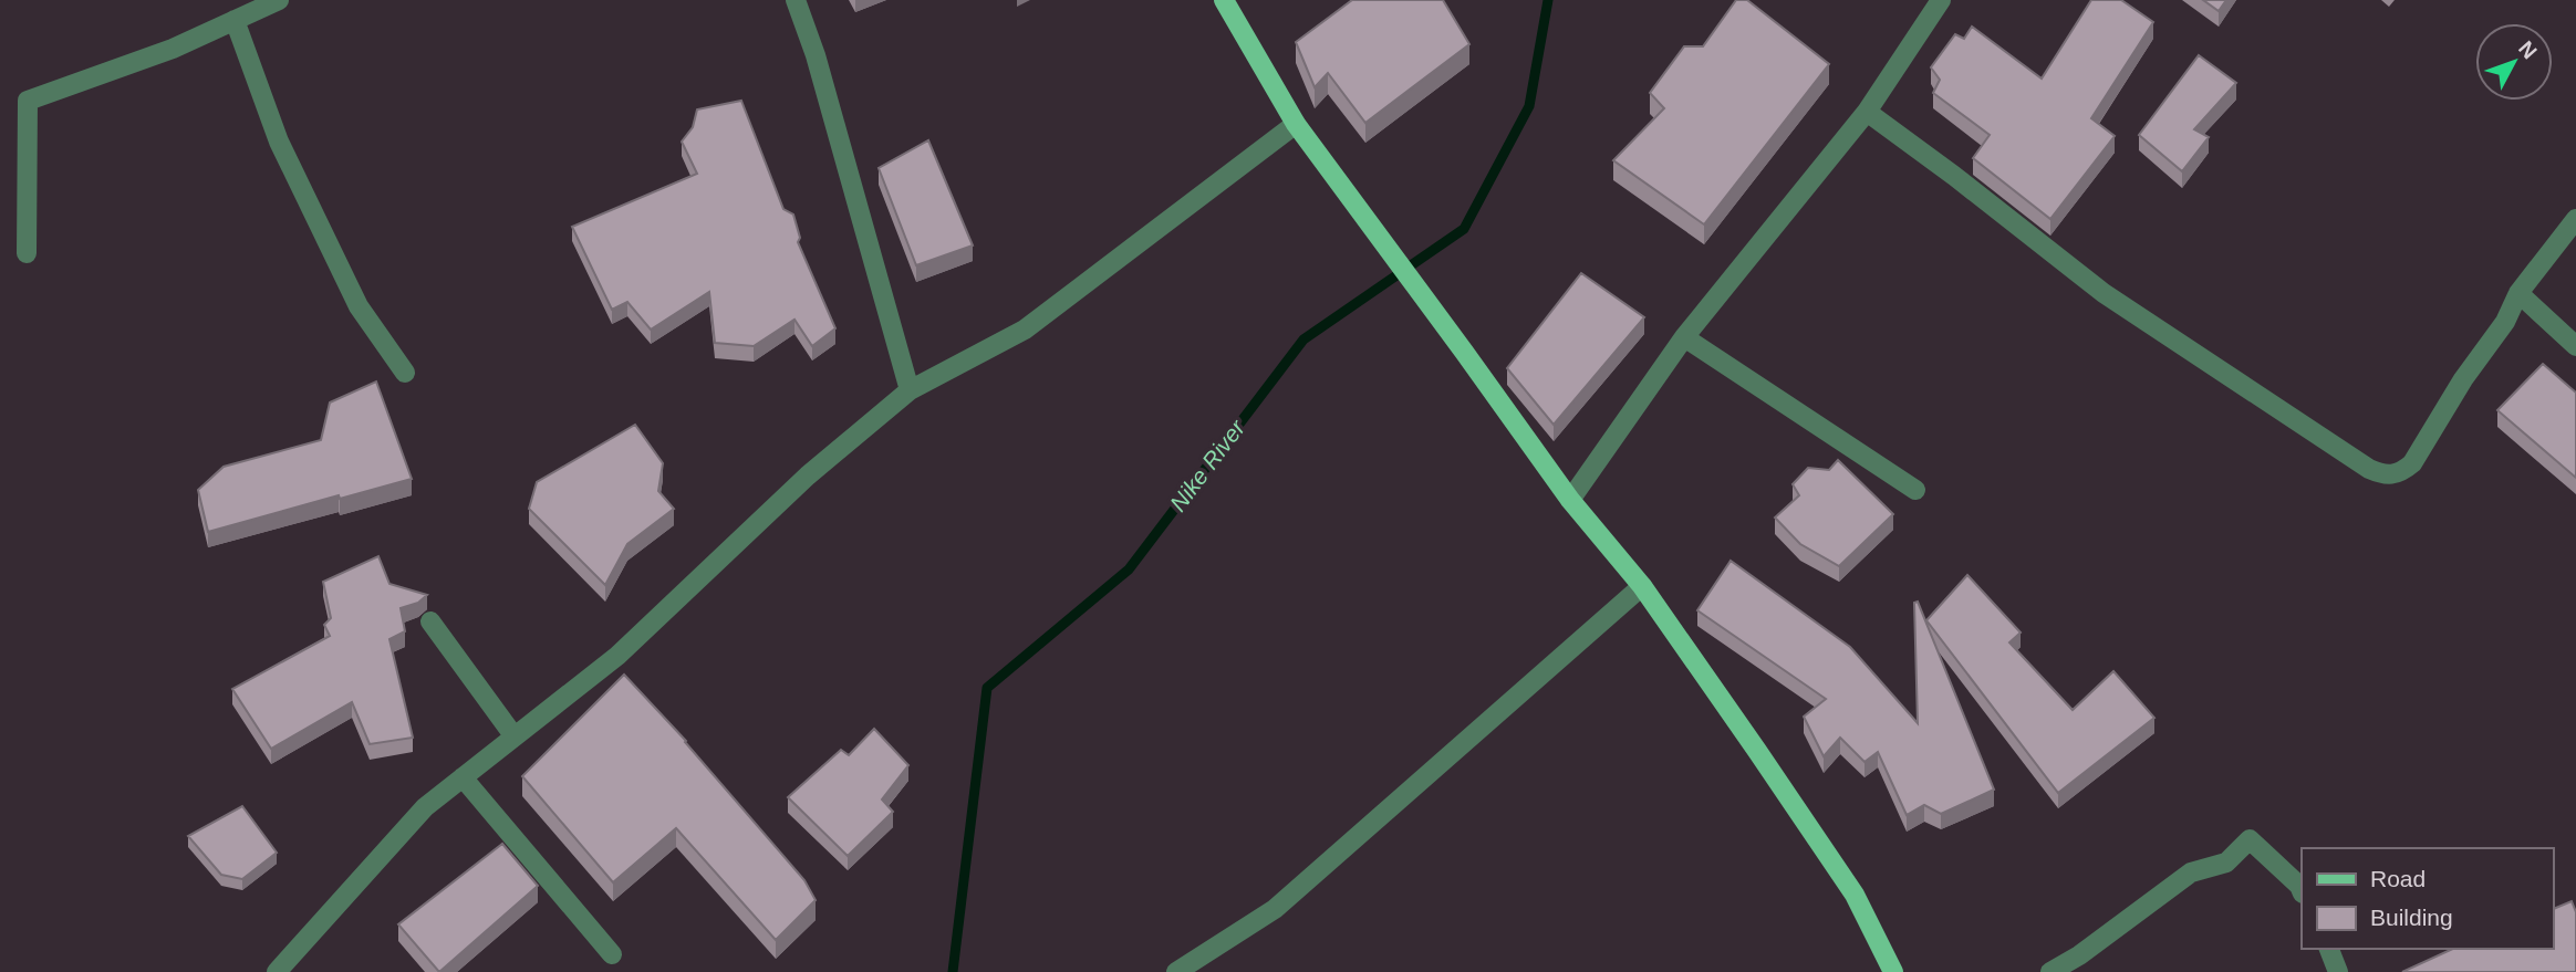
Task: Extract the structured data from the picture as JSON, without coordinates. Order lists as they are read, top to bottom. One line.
{"water":["Nike River"],"legend":["Road","Building"],"north":"top right"}
